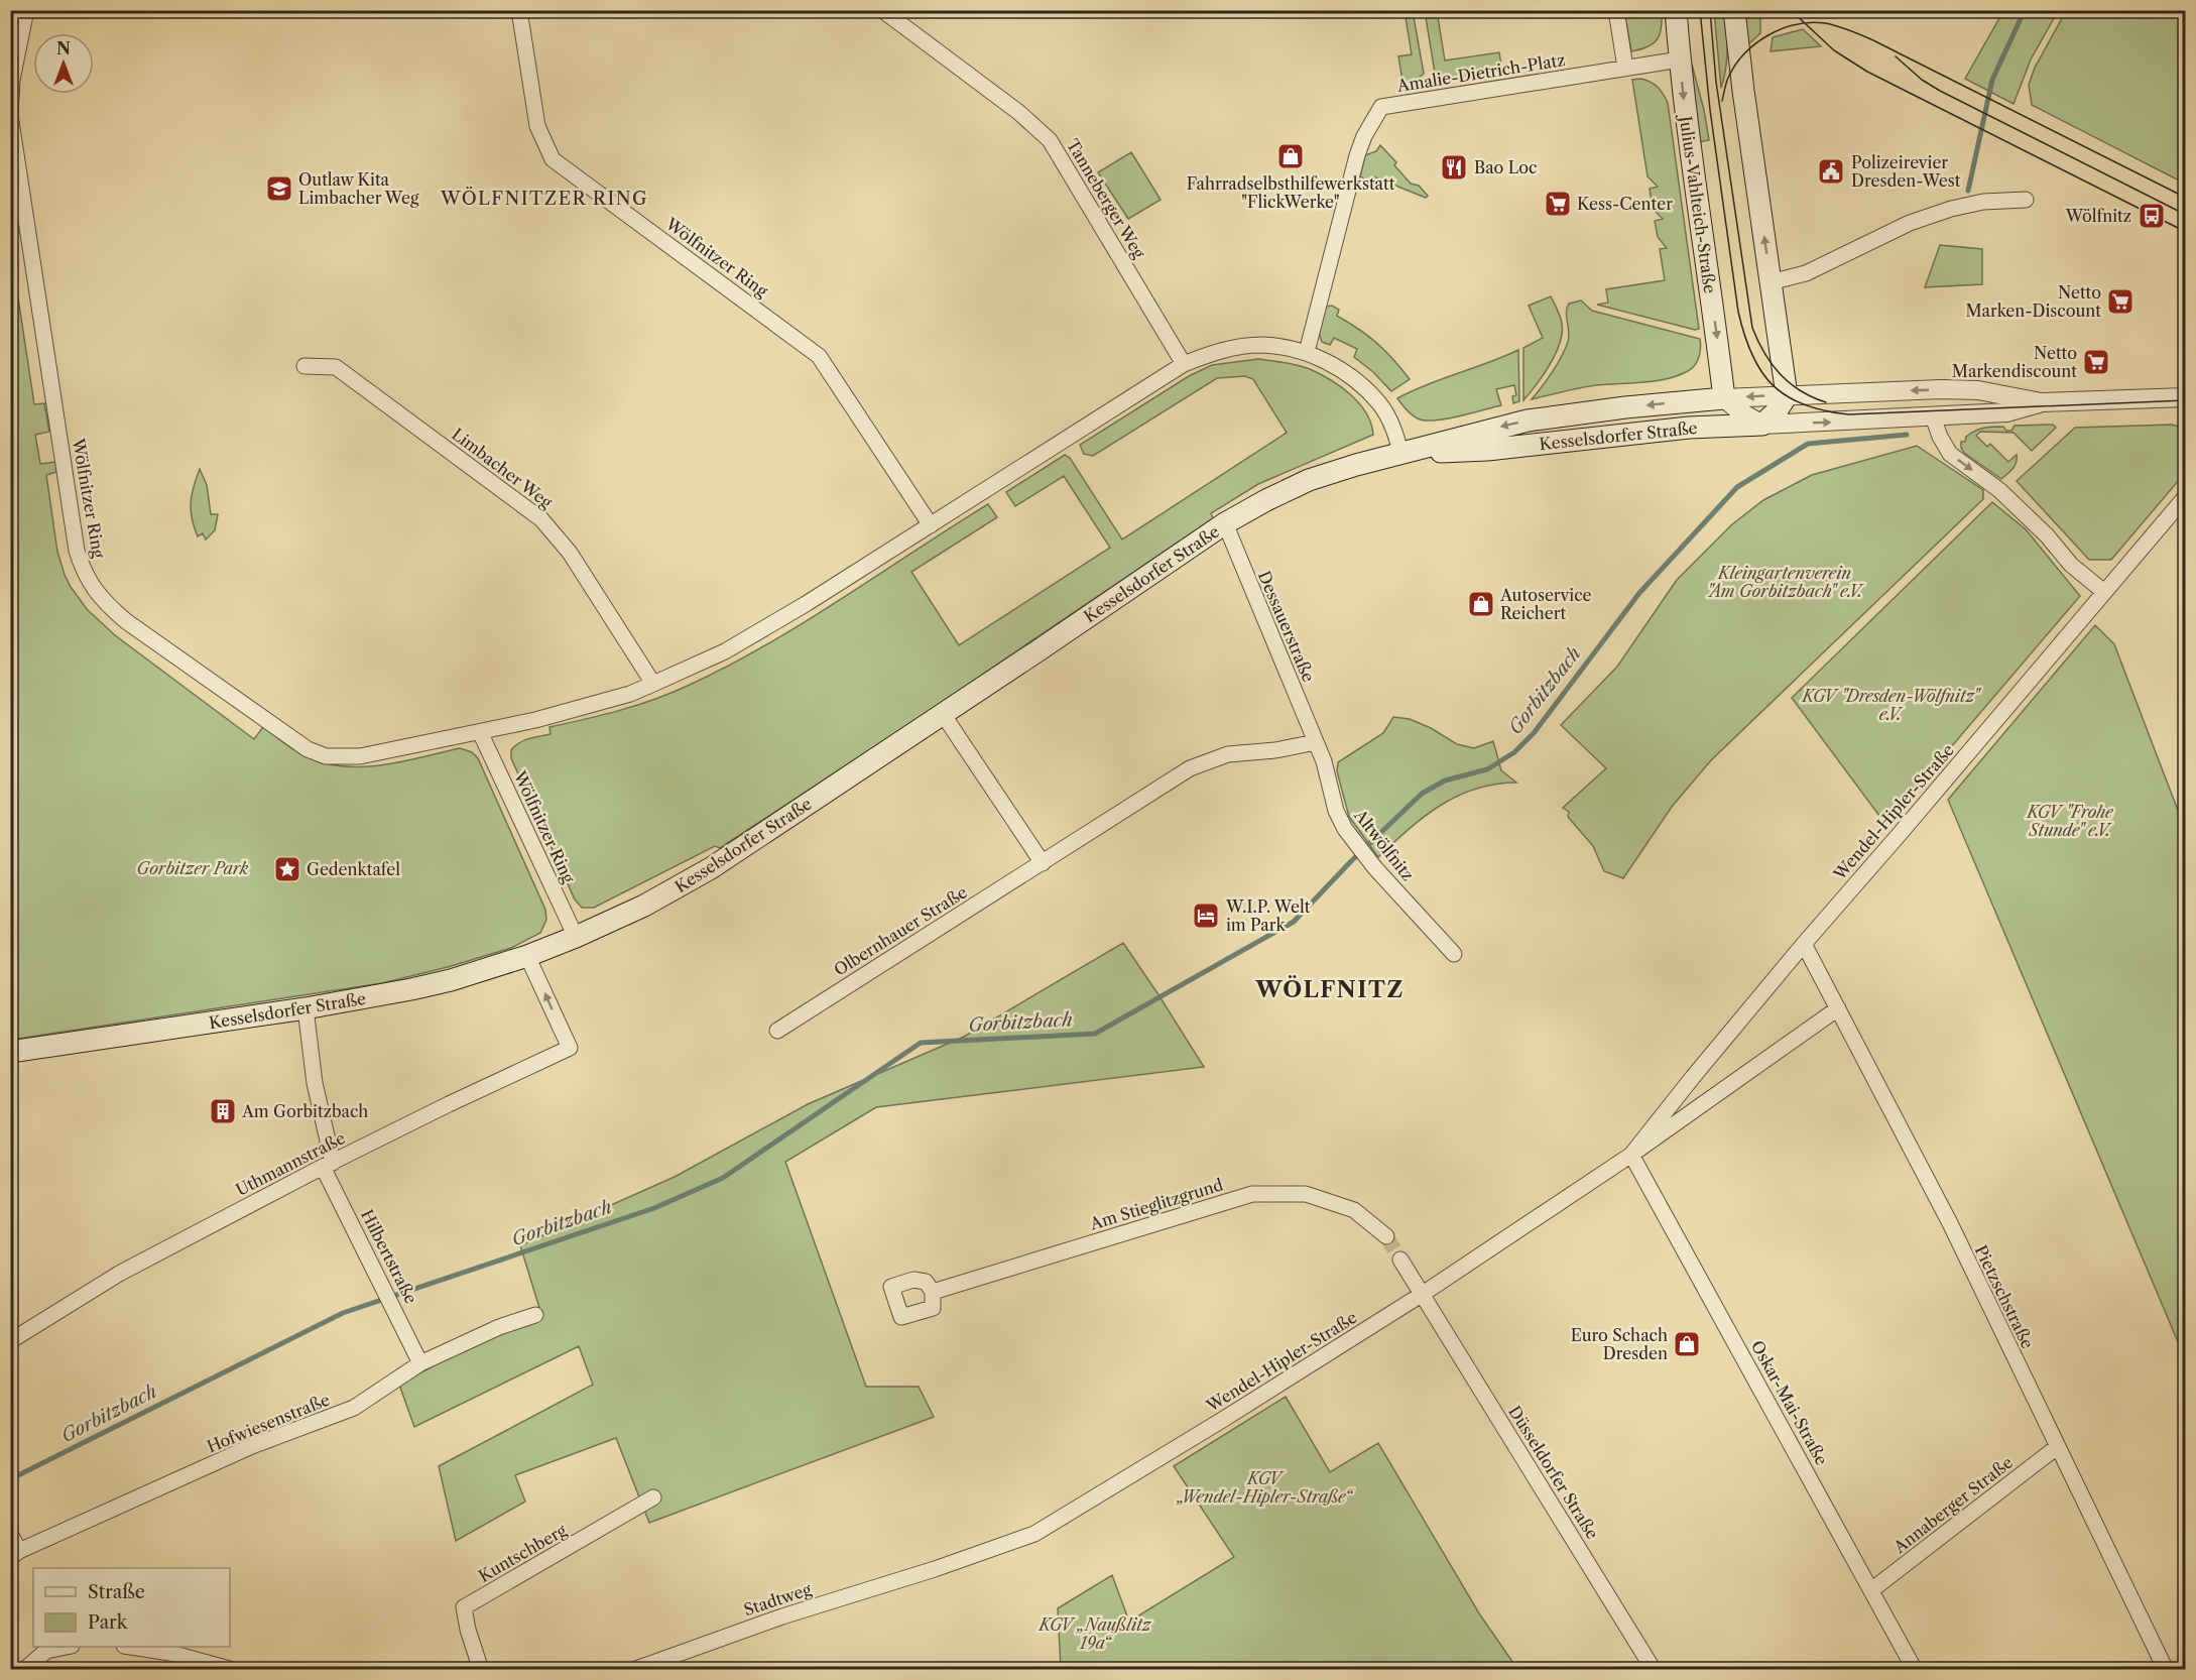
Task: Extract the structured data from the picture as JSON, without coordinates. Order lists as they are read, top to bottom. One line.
{"streets":{"main road":["Julius-Vahlteich-Straße","Kesselsdorfer Straße"],"street":["Amalie-Dietrich-Platz","Tanneberger Weg","Wölfnitzer Ring","Limbacher Weg","Dessauerstraße","Wendel-Hipler-Straße","Altwölfnitz","Olbernhauer Straße","Uthmannstraße","Am Stieglitzgrund","Hilbertstraße","Pietzschstraße","Oskar-Mai-Straße","Hofwiesenstraße","Düsseldorfer Straße","Annaberger Straße","Kuntschberg","Stadtweg"]},"crossings":[["Amalie-Dietrich-Platz","Julius-Vahlteich-Straße"],["Amalie-Dietrich-Platz","Wölfnitzer Ring"],["Tanneberger Weg","Wölfnitzer Ring"],["Julius-Vahlteich-Straße","Kesselsdorfer Straße"],["Wölfnitzer Ring","Kesselsdorfer Straße"],["Wölfnitzer Ring","Limbacher Weg"],["Kesselsdorfer Straße","Dessauerstraße"],["Kesselsdorfer Straße","Uthmannstraße"],["Kesselsdorfer Straße","Hilbertstraße"],["Dessauerstraße","Altwölfnitz"],["Dessauerstraße","Olbernhauer Straße"],["Wendel-Hipler-Straße","Pietzschstraße"],["Wendel-Hipler-Straße","Oskar-Mai-Straße"],["Wendel-Hipler-Straße","Düsseldorfer Straße"],["Wendel-Hipler-Straße","Stadtweg"],["Altwölfnitz","Olbernhauer Straße"],["Uthmannstraße","Hilbertstraße"],["Hilbertstraße","Hofwiesenstraße"],["Pietzschstraße","Annaberger Straße"],["Oskar-Mai-Straße","Annaberger Straße"]],"districts":["WÖLFNITZER RING","WÖLFNITZ"],"water":["Gorbitzbach"],"parks":["Kleingartenverein \"Am Gorbitzbach\" e.V.","KGV \"Dresden-Wölfnitz\" e.V.","KGV \"Frohe Stunde\" e.V.","Gorbitzer Park","KGV „Wendel-Hipler-Straße“","KGV „Naußlitz 19a“"],"places":{"shop":["Fahrradselbsthilfewerkstatt \"FlickWerke\"","Autoservice Reichert","Euro Schach Dresden"],"restaurant":["Bao Loc"],"public building":["Polizeirevier Dresden-West"],"school or university":["Outlaw Kita Limbacher Weg"],"supermarket":["Kess-Center","Netto Marken-Discount","Netto Markendiscount"],"bus stop":["Wölfnitz"],"place":["Gedenktafel"],"hotel":["W.I.P. Welt im Park"],"building":["Am Gorbitzbach"]},"legend":["Straße","Park"],"north":"top"}
